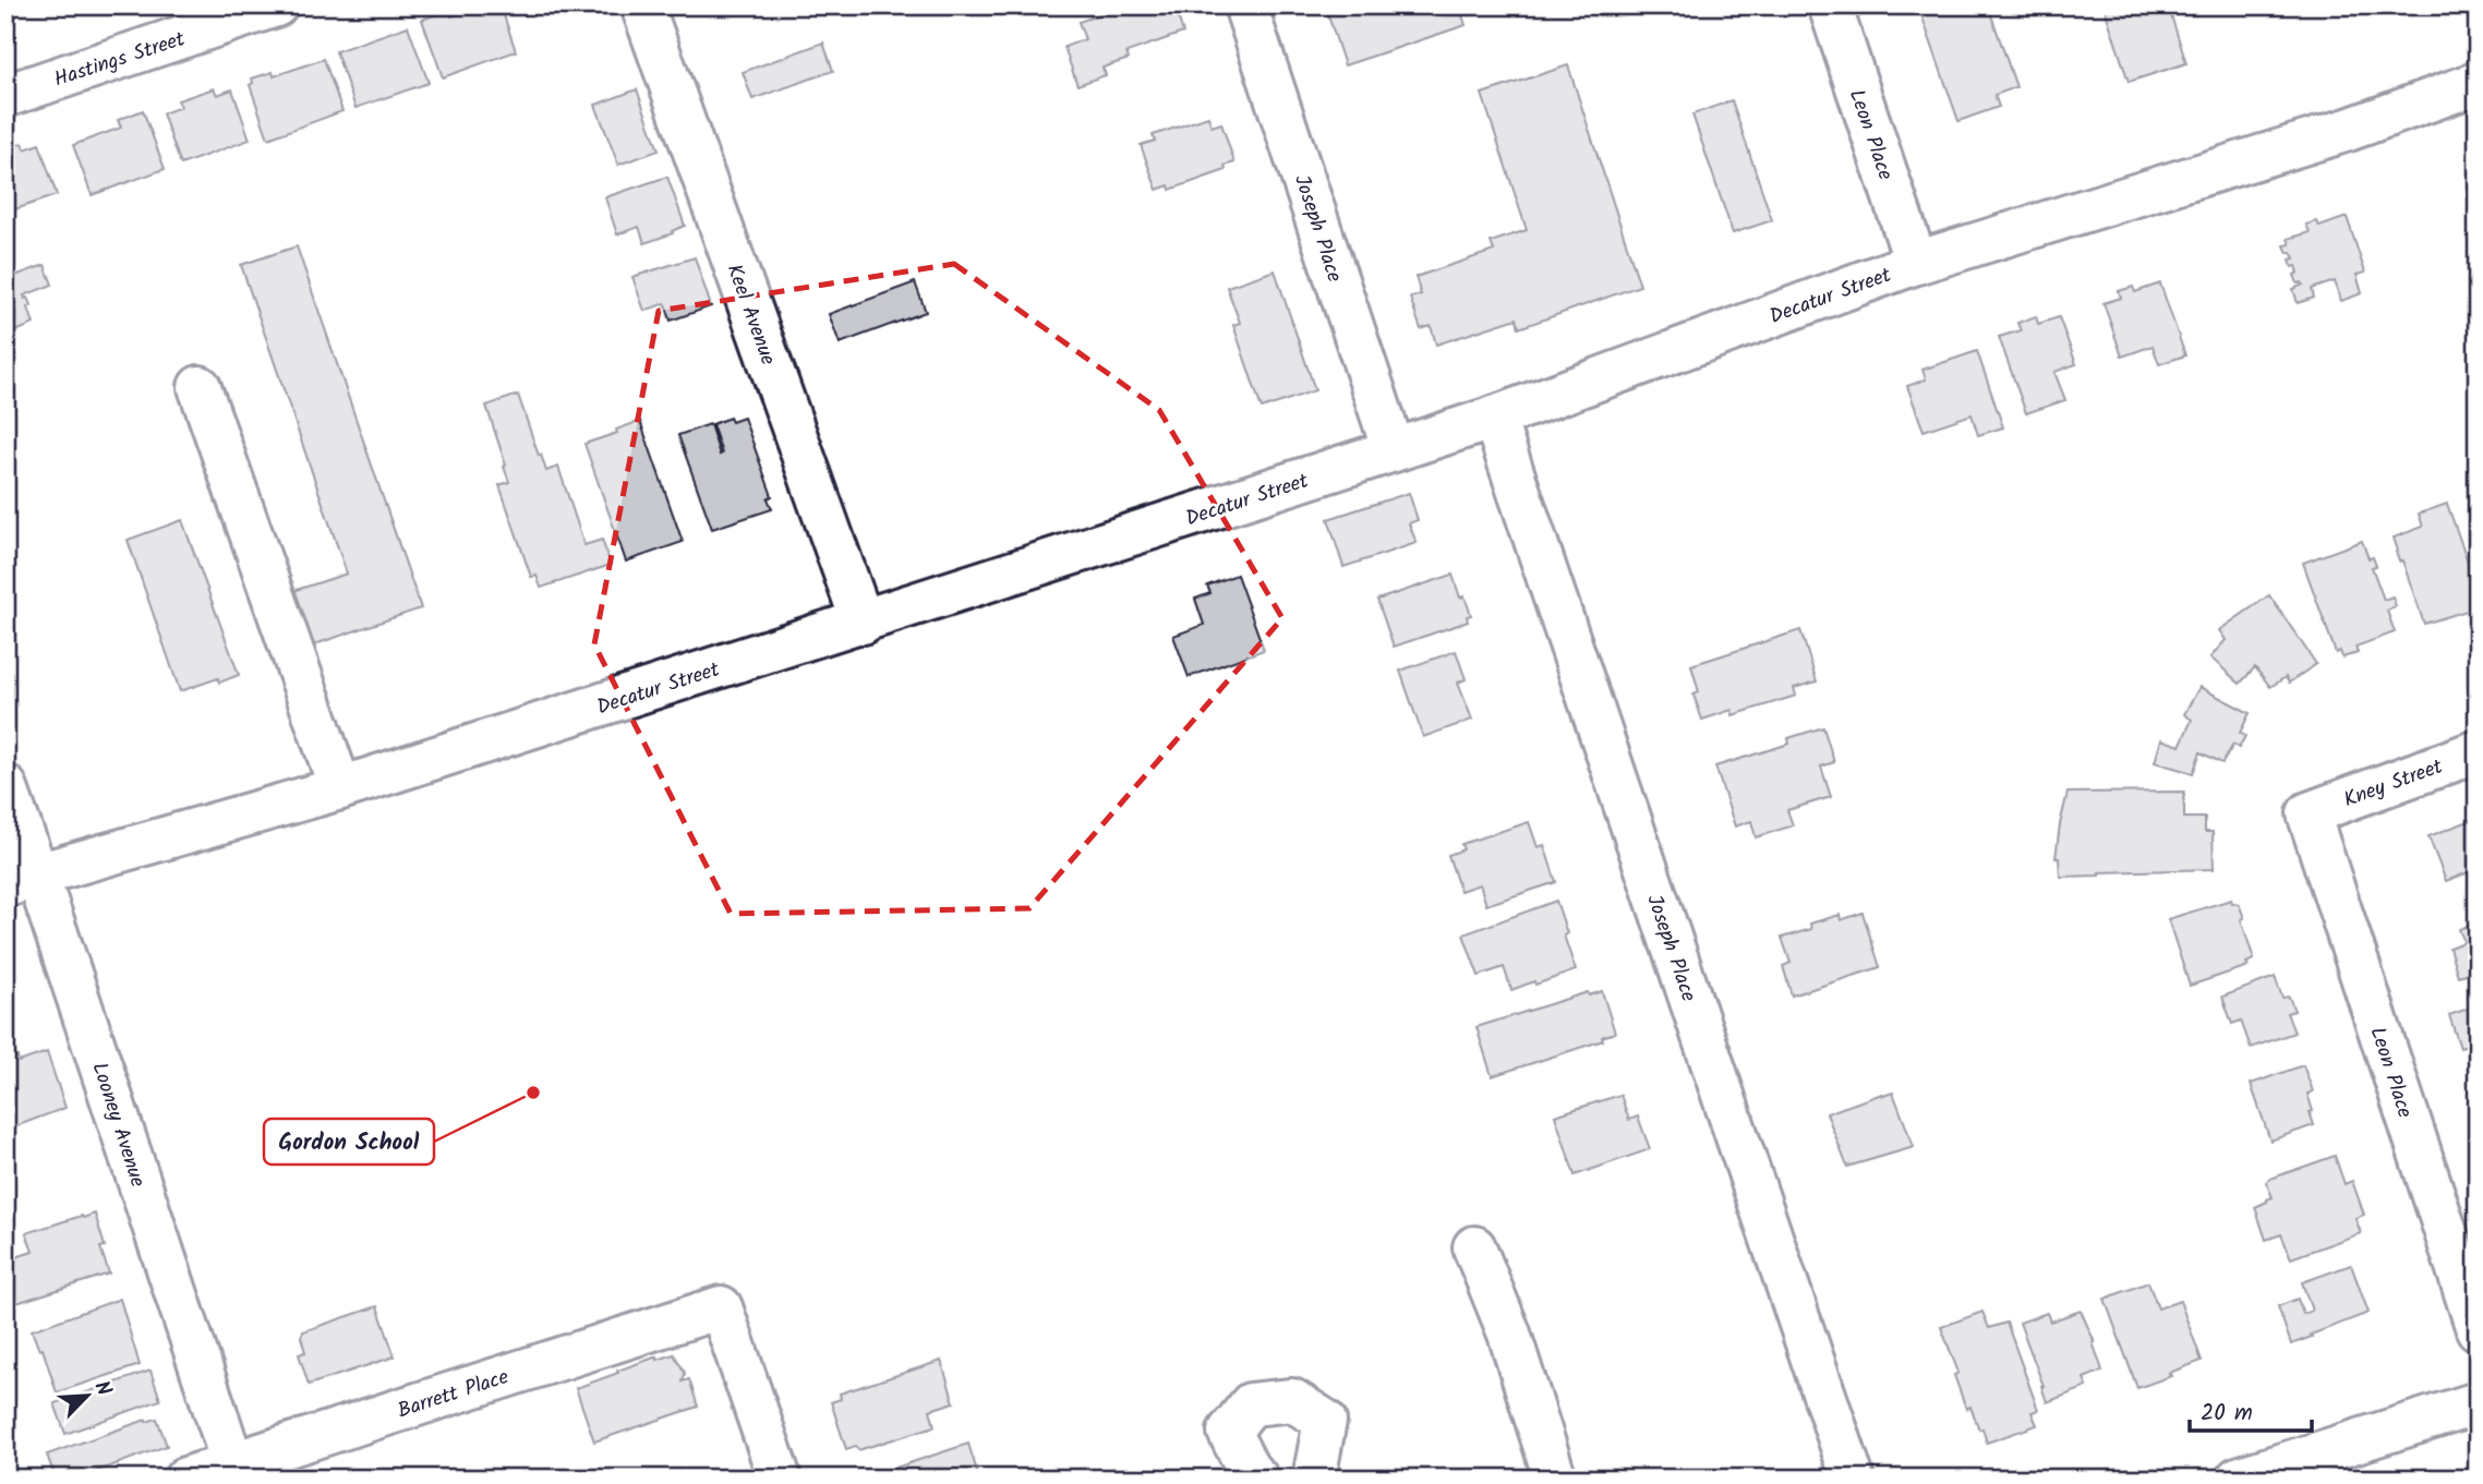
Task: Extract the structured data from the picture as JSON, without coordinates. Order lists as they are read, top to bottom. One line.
{"streets":{"street":["Hastings Street","Leon Place","Joseph Place","Decatur Street","Keel Avenue","Kney Street","Looney Avenue","Barrett Place"]},"crossings":[["Leon Place","Decatur Street"],["Leon Place","Kney Street"],["Joseph Place","Decatur Street"],["Decatur Street","Keel Avenue"],["Decatur Street","Looney Avenue"],["Looney Avenue","Barrett Place"]],"places":["Gordon School"],"scale_bar":"20 m","north":"top right"}
